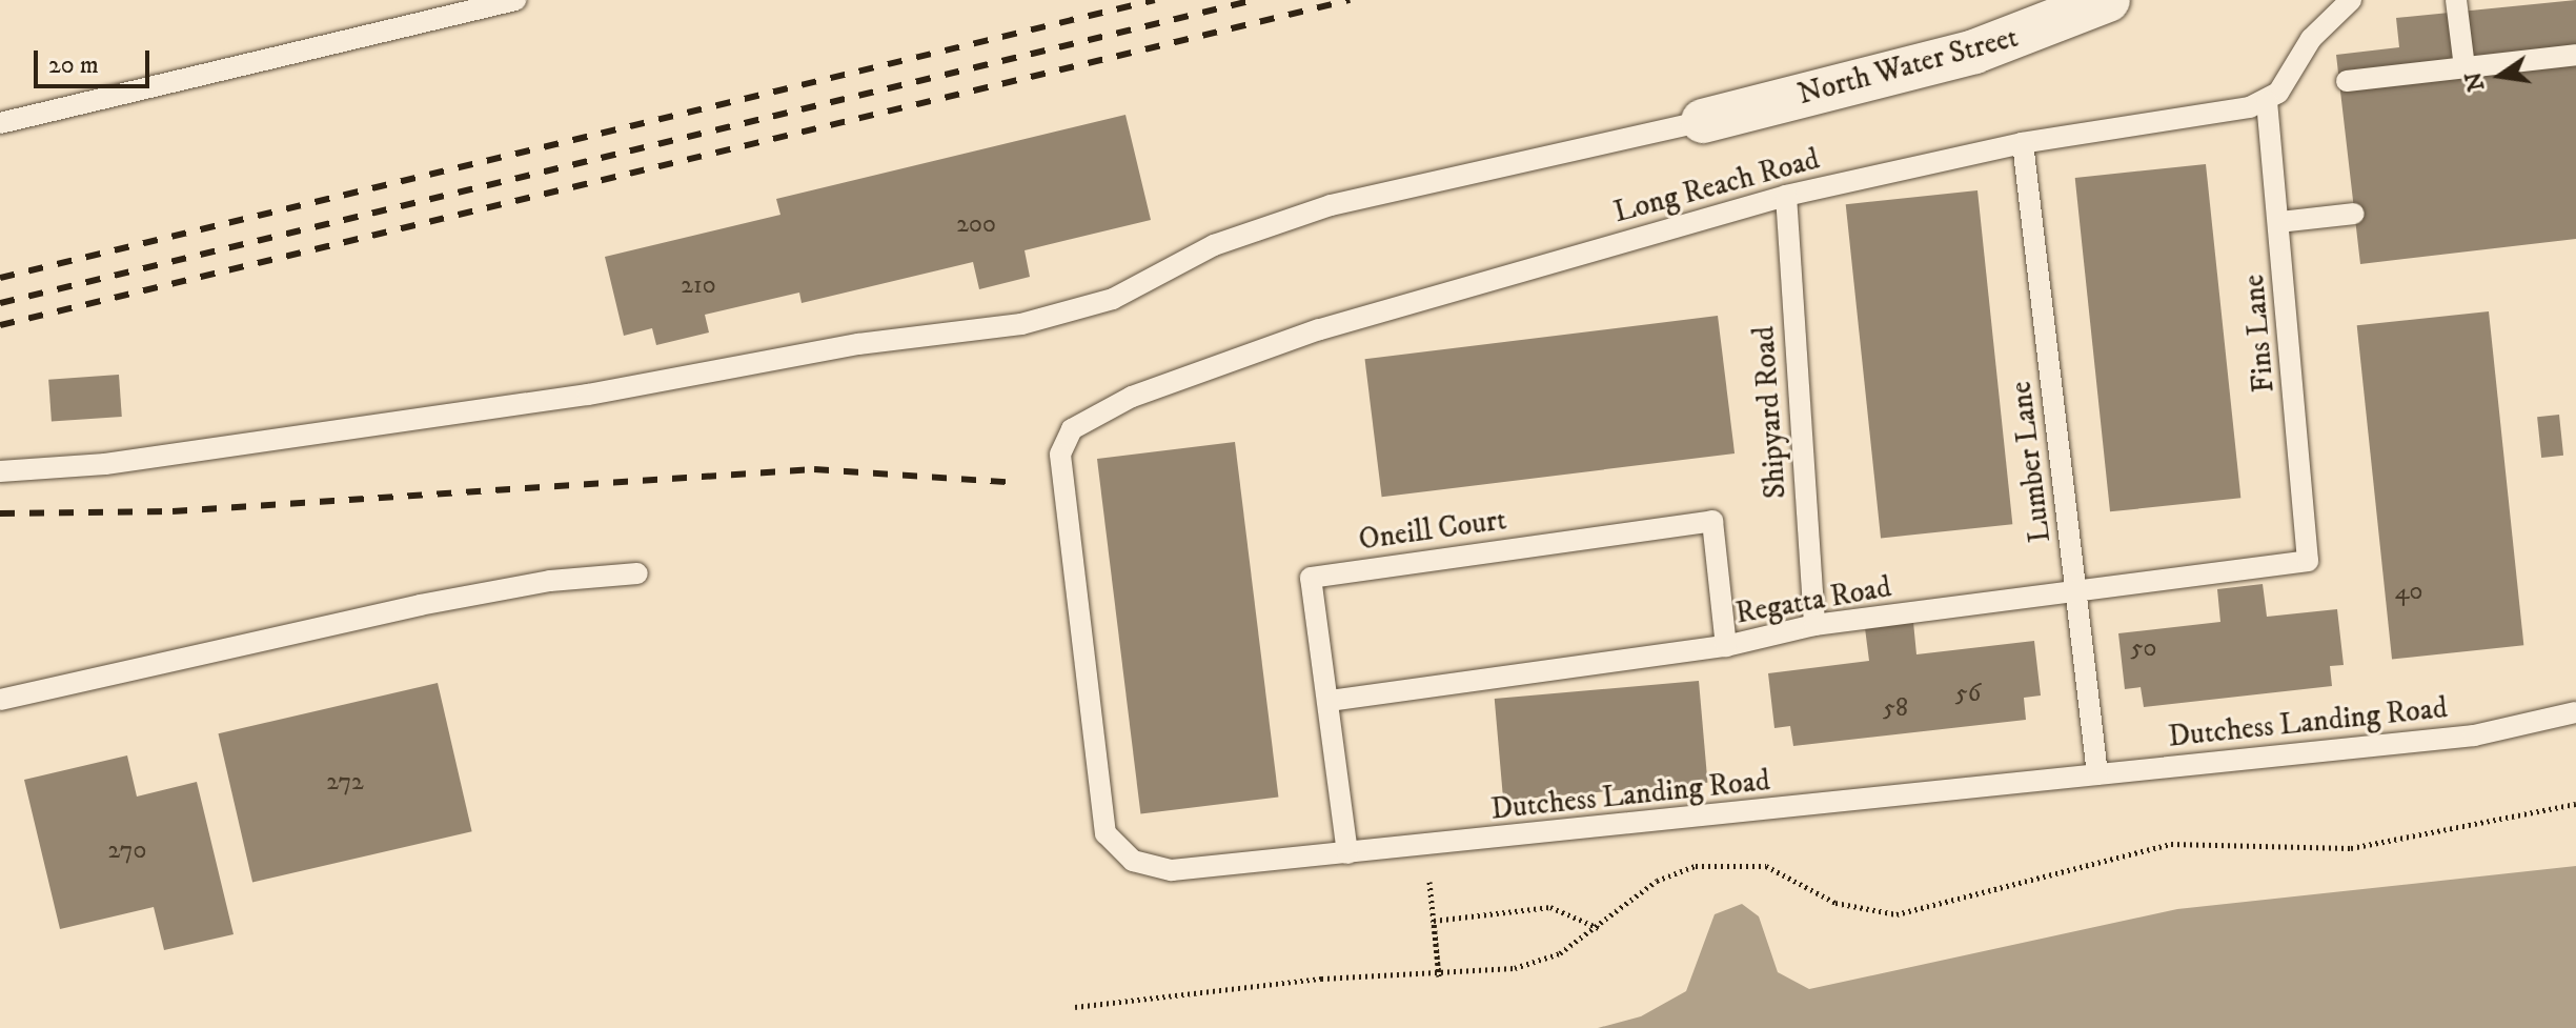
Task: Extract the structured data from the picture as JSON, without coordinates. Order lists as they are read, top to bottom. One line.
{"streets":{"street":["North Water Street"],"lane":["Long Reach Road","Fins Lane","Shipyard Road","Lumber Lane","Oneill Court","Regatta Road","Dutchess Landing Road"]},"crossings":[["Long Reach Road","Fins Lane"],["Long Reach Road","Shipyard Road"],["Long Reach Road","Lumber Lane"],["Long Reach Road","Dutchess Landing Road"],["Fins Lane","Regatta Road"],["Shipyard Road","Regatta Road"],["Lumber Lane","Regatta Road"],["Lumber Lane","Dutchess Landing Road"],["Oneill Court","Regatta Road"],["Oneill Court","Dutchess Landing Road"]],"house_numbers":["200","210","40","50","56","58","272","270"],"scale_bar":"20 m","north":"left"}
